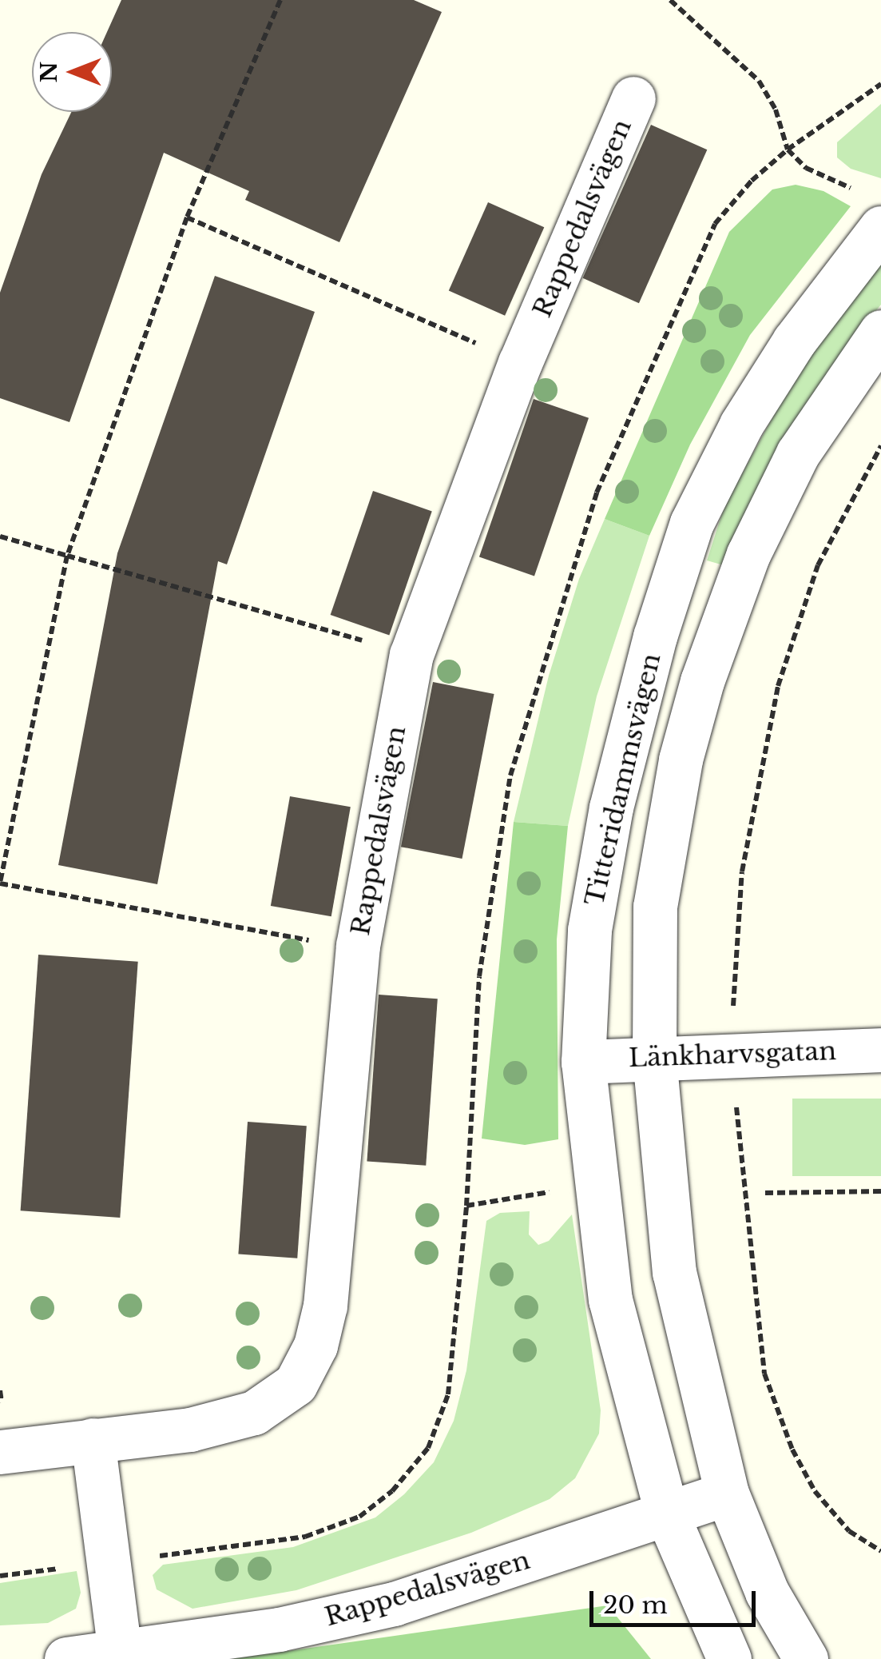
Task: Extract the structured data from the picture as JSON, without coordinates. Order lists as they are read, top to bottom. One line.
{"streets":{"street":["Rappedalsvägen","Titteridammsvägen","Länkharvsgatan"]},"crossings":[["Rappedalsvägen","Titteridammsvägen"],["Titteridammsvägen","Länkharvsgatan"]],"scale_bar":"20 m","north":"left"}
